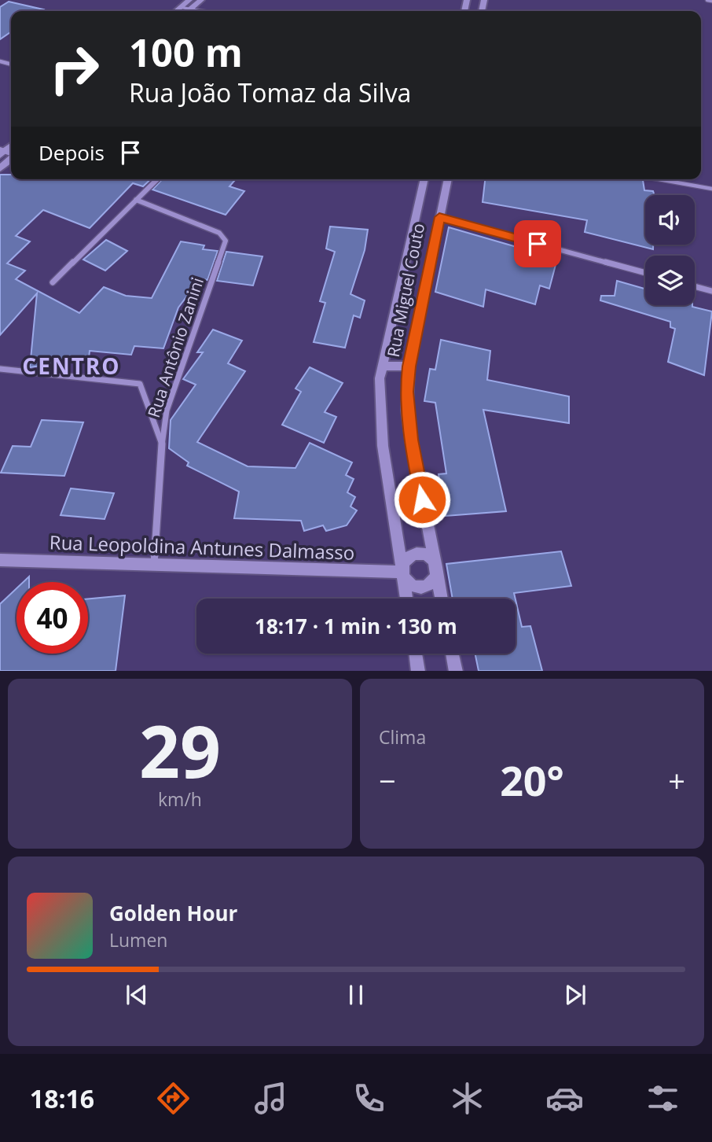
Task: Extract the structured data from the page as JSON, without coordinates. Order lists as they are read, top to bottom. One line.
{"streets":{"street":["Rua Miguel Couto","Rua Antônio Zanini","Rua Leopoldina Antunes Dalmasso"]},"crossings":[["Rua Miguel Couto","Rua Leopoldina Antunes Dalmasso"],["Rua Antônio Zanini","Rua Leopoldina Antunes Dalmasso"]],"districts":["CENTRO"],"page":{"turn":["100 m","Rua João Tomaz da Silva"],"then":"Depois","limit":"40","trip":"18:17 · 1 min · 130 m","tile":[["29","km/h"],"Clima"],"heat":["−","20°","+"],"song":["Golden Hour","Lumen"],"tabs":"18:16"}}
